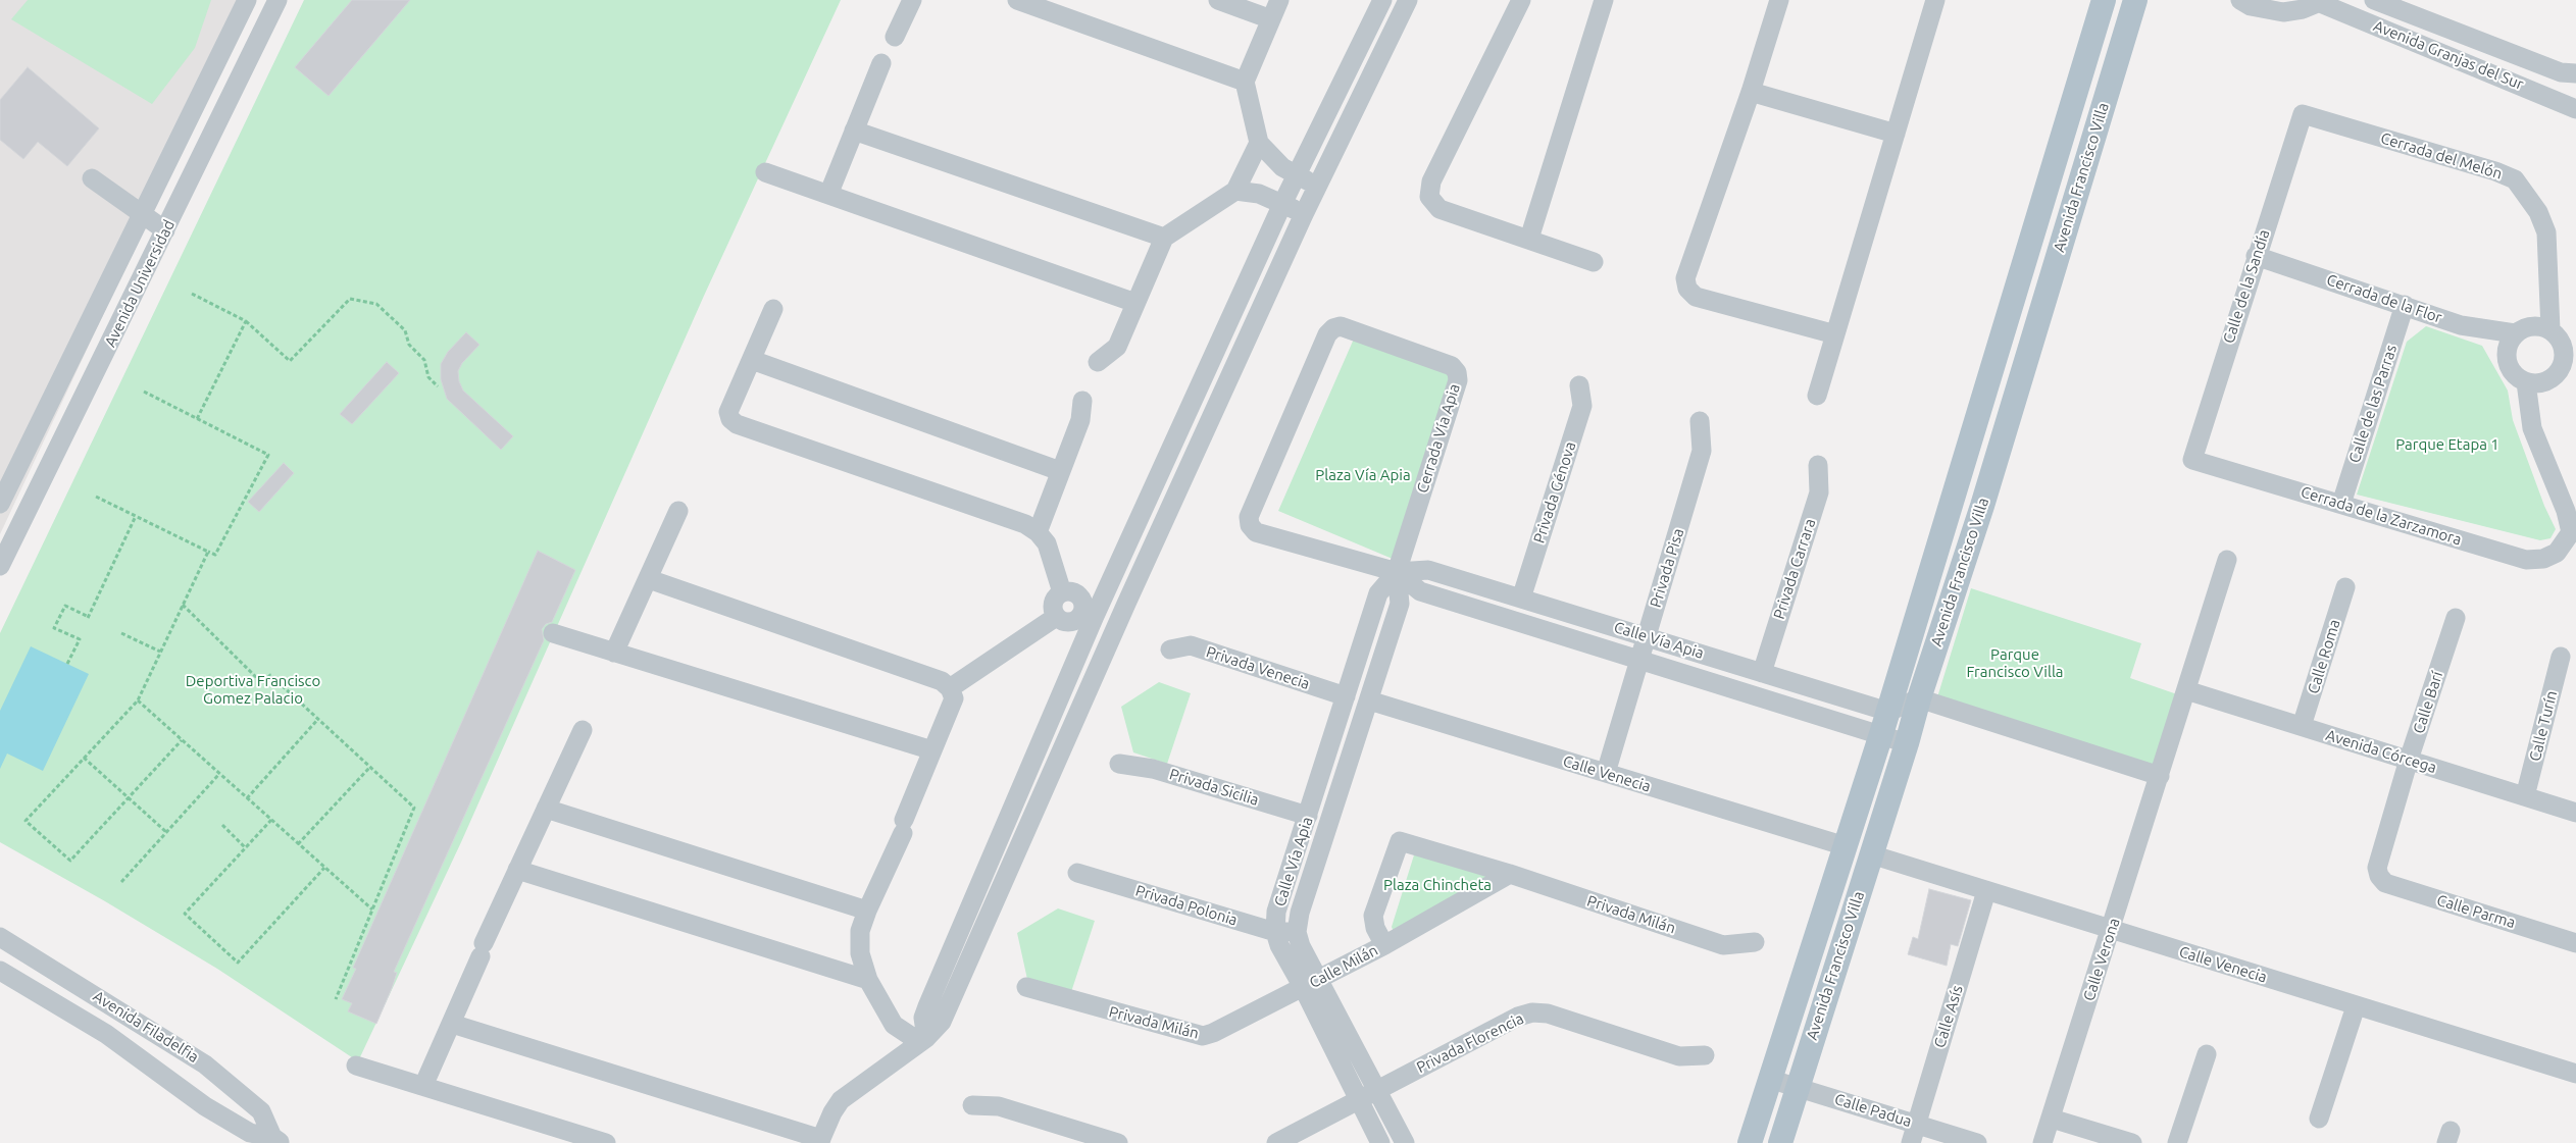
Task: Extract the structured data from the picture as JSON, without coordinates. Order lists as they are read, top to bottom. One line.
{"streets":{"main road":["Avenida Francisco Villa"],"street":["Avenida Granjas del Sur","Cerrada del Melón","Avenida Universidad","Calle de la Sandía","Cerrada de la Flor","Calle de las Parras","Cerrada Vía Apia","Privada Génova","Cerrada de la Zarzamora","Privada Pisa","Privada Carrara","Calle Vía Apia","Calle Roma","Privada Venecia","Calle Barí","Calle Turín","Avenida Córcega","Calle Venecia","Privada Sicilia","Privada Polonia","Calle Parma","Privada Milán","Calle Verona","Calle Milán","Calle Asís","Avenida Filadelfia","Privada Florencia","Calle Padua"]},"crossings":[["Cerrada del Melón","Calle de la Sandía"],["Cerrada del Melón","Cerrada de la Flor"],["Avenida Francisco Villa","Calle Vía Apia"],["Avenida Francisco Villa","Calle Venecia"],["Avenida Francisco Villa","Calle Padua"],["Calle de la Sandía","Cerrada de la Flor"],["Calle de la Sandía","Cerrada de la Zarzamora"],["Cerrada de la Flor","Calle de las Parras"],["Calle de las Parras","Cerrada de la Zarzamora"],["Cerrada Vía Apia","Calle Vía Apia"],["Privada Génova","Calle Vía Apia"],["Privada Pisa","Calle Vía Apia"],["Privada Pisa","Calle Venecia"],["Privada Carrara","Calle Vía Apia"],["Calle Vía Apia","Privada Venecia"],["Calle Vía Apia","Calle Venecia"],["Calle Vía Apia","Privada Sicilia"],["Calle Vía Apia","Privada Polonia"],["Calle Vía Apia","Privada Milán"],["Calle Vía Apia","Calle Milán"],["Calle Vía Apia","Privada Florencia"],["Calle Roma","Avenida Córcega"],["Calle Barí","Avenida Córcega"],["Calle Barí","Calle Parma"],["Calle Turín","Avenida Córcega"],["Avenida Córcega","Calle Verona"],["Calle Venecia","Calle Verona"],["Calle Venecia","Calle Asís"],["Privada Milán","Calle Milán"],["Calle Asís","Calle Padua"]],"parks":["Parque Etapa 1","Plaza Vía Apia","Parque Francisco Villa","Deportiva Francisco Gomez Palacio","Plaza Chincheta"]}
